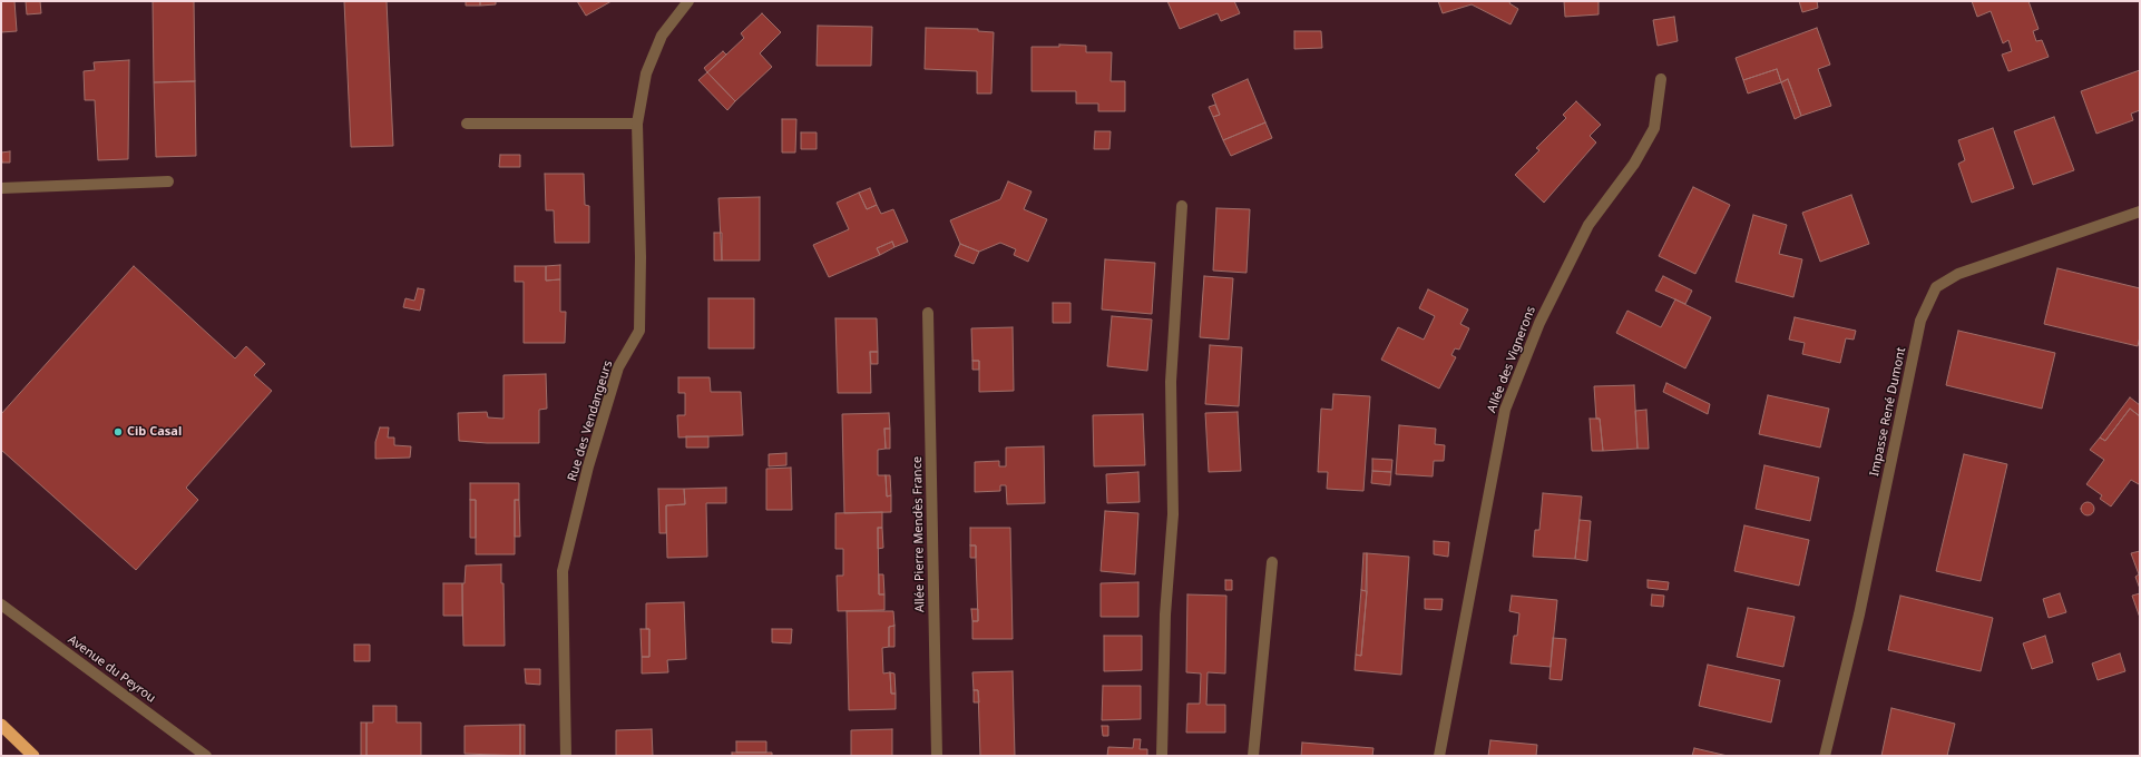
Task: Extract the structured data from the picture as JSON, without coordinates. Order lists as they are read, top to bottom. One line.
{"streets":{"street":["Allée des Vignerons","Impasse René Dumont","Rue des Vendangeurs","Allée Pierre Mendès France","Avenue du Peyrou"]},"places":["Cib Casal"]}
